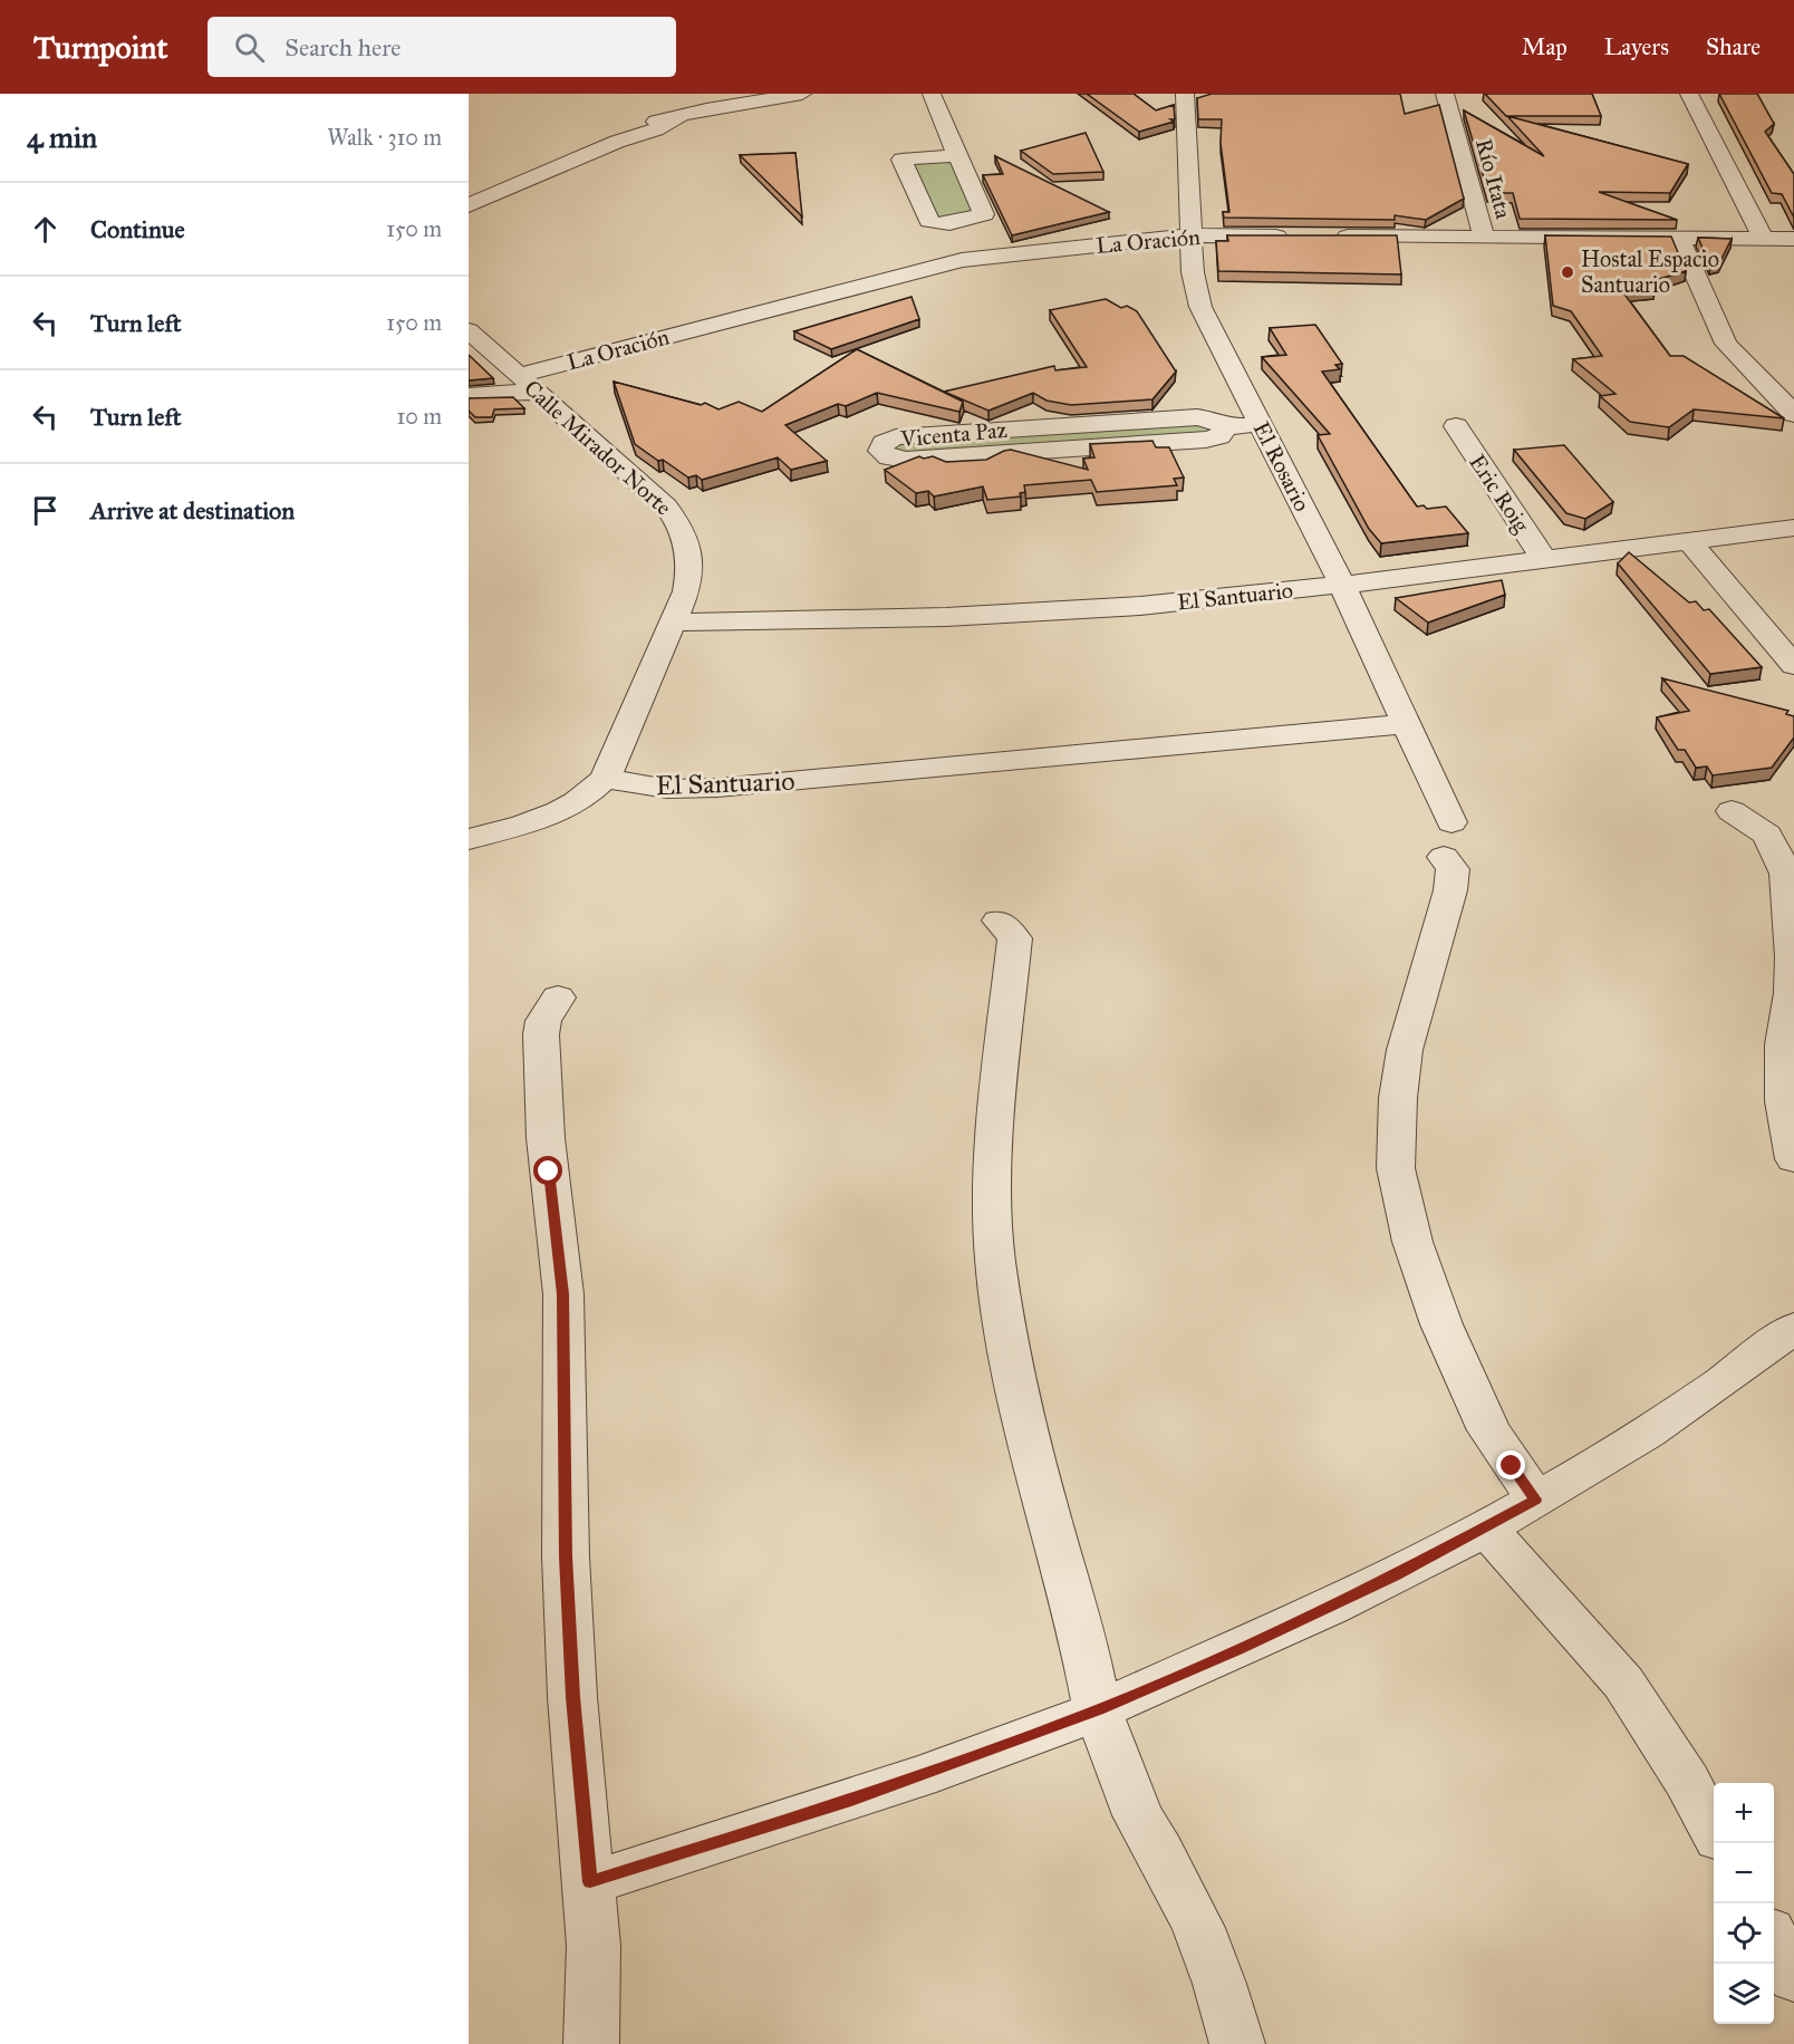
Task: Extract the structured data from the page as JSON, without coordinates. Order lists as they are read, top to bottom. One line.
{"streets":{"street":["Río Itata","La Oración","Vicenta Paz","Calle Mirador Norte","El Rosario","Eric Roig","El Santuario"]},"crossings":[["La Oración","Calle Mirador Norte"],["La Oración","El Rosario"],["Vicenta Paz","El Rosario"],["Calle Mirador Norte","El Santuario"],["El Rosario","El Santuario"],["Eric Roig","El Santuario"]],"places":["Hostal Espacio Santuario"],"page":{"header":"Turnpoint","search":"Search here","nav":["Map","Layers","Share"],"heading":["4 min","Walk · 310 m"],"list":[["Continue","150 m"],["Turn left","150 m"],["Turn left","10 m"],"Arrive at destination"],"map_buttons":["+","−"]}}
